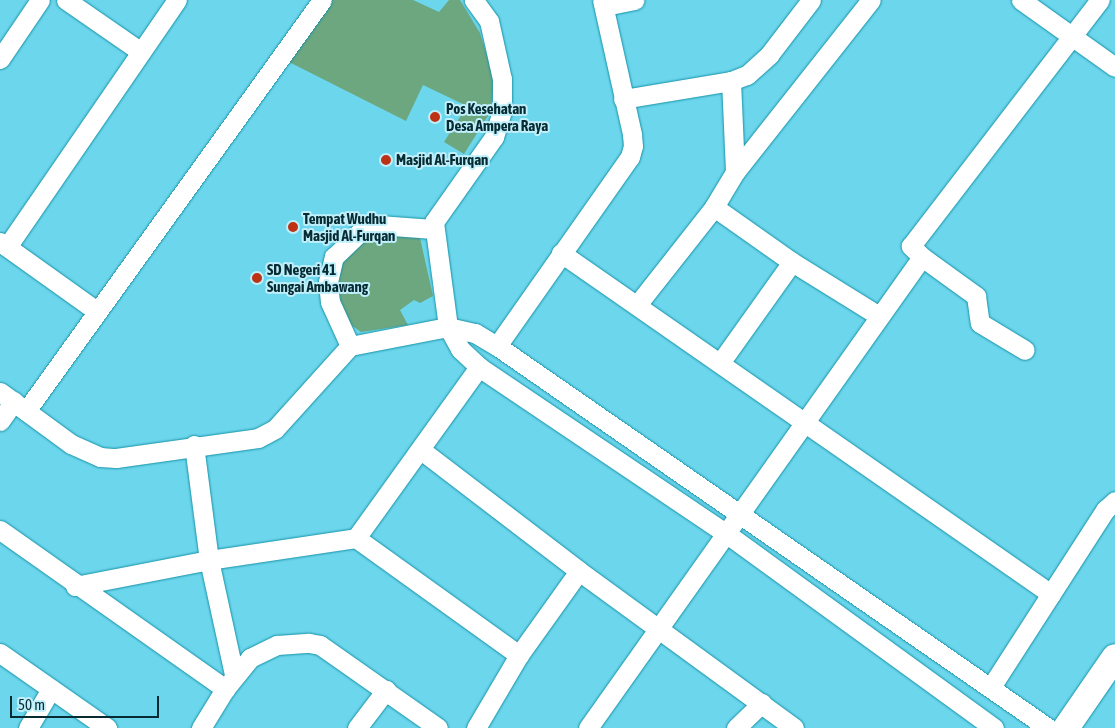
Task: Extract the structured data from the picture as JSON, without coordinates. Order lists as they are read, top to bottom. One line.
{"places":["Pos Kesehatan Desa Ampera Raya","Masjid Al-Furqan","Tempat Wudhu Masjid Al-Furqan","SD Negeri 41 Sungai Ambawang"],"scale_bar":"50 m"}
